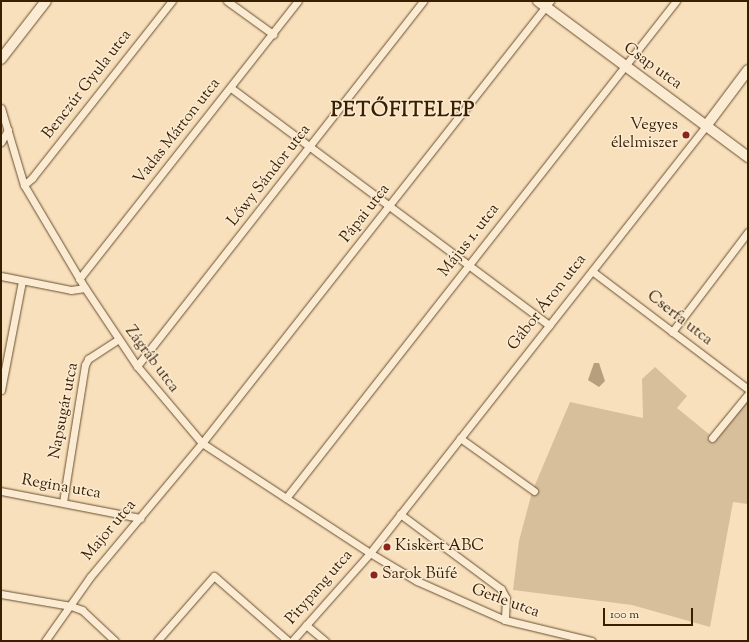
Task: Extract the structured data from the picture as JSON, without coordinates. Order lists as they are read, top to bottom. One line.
{"streets":{"street":["Csap utca","Benczúr Gyula utca","Vadas Márton utca","Lőwy Sándor utca","Pápai utca","Május 1. utca","Gábor Áron utca","Cserfa utca","Zágráb utca","Napsugár utca","Regina utca","Major utca","Pitypang utca","Gerle utca"]},"crossings":[["Csap utca","Pápai utca"],["Csap utca","Május 1. utca"],["Csap utca","Gábor Áron utca"],["Benczúr Gyula utca","Zágráb utca"],["Vadas Márton utca","Zágráb utca"],["Lőwy Sándor utca","Zágráb utca"],["Pápai utca","Zágráb utca"],["Pápai utca","Major utca"],["Május 1. utca","Zágráb utca"],["Gábor Áron utca","Cserfa utca"],["Gábor Áron utca","Zágráb utca"],["Gábor Áron utca","Pitypang utca"],["Gábor Áron utca","Gerle utca"],["Zágráb utca","Napsugár utca"],["Zágráb utca","Major utca"],["Zágráb utca","Pitypang utca"],["Zágráb utca","Gerle utca"],["Napsugár utca","Regina utca"],["Regina utca","Major utca"],["Pitypang utca","Gerle utca"]],"districts":["PETŐFITELEP"],"places":["Vegyes élelmiszer","Kiskert ABC","Sarok Büfé"],"scale_bar":"100 m"}
